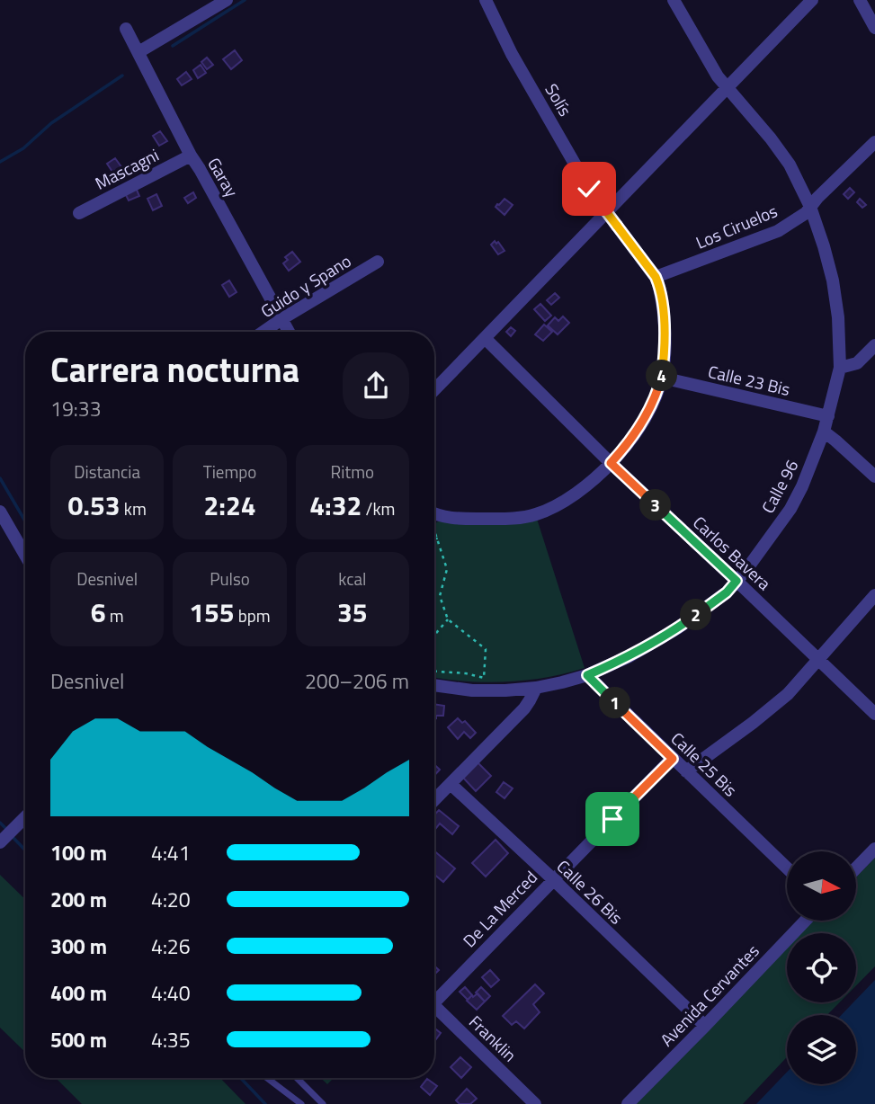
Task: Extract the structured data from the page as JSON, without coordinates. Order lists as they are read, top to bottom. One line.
{"streets":{"street":["Solís","Mascagni","Garay","Los Ciruelos","Guido y Spano","Calle 23 Bis","Calle 96","Carlos Bavera","Calle 25 Bis","Calle 26 Bis","De La Merced","Avenida Cervantes","Franklin"]},"crossings":[["Solís","Los Ciruelos"],["Mascagni","Garay"],["Garay","Guido y Spano"],["Los Ciruelos","Calle 96"],["Calle 23 Bis","Calle 96"],["Calle 96","Carlos Bavera"],["Calle 96","Calle 25 Bis"],["Calle 25 Bis","De La Merced"],["Calle 26 Bis","De La Merced"],["Calle 26 Bis","Avenida Cervantes"]],"north":"right","page":{"heading":["Carrera nocturna","19:33"],"pins":["4","3","2","1"],"stats":[["Distancia","0.53 km"],["Tiempo","2:24"],["Ritmo","4:32 /km"],["Desnivel","6 m"],["Pulso","155 bpm"],["kcal","35"]],"chart":["Desnivel","200–206 m"],"list":[{"name":"100 m","note":"4:41"},{"name":"200 m","note":"4:20"},{"name":"300 m","note":"4:26"},{"name":"400 m","note":"4:40"},{"name":"500 m","note":"4:35"}]}}
